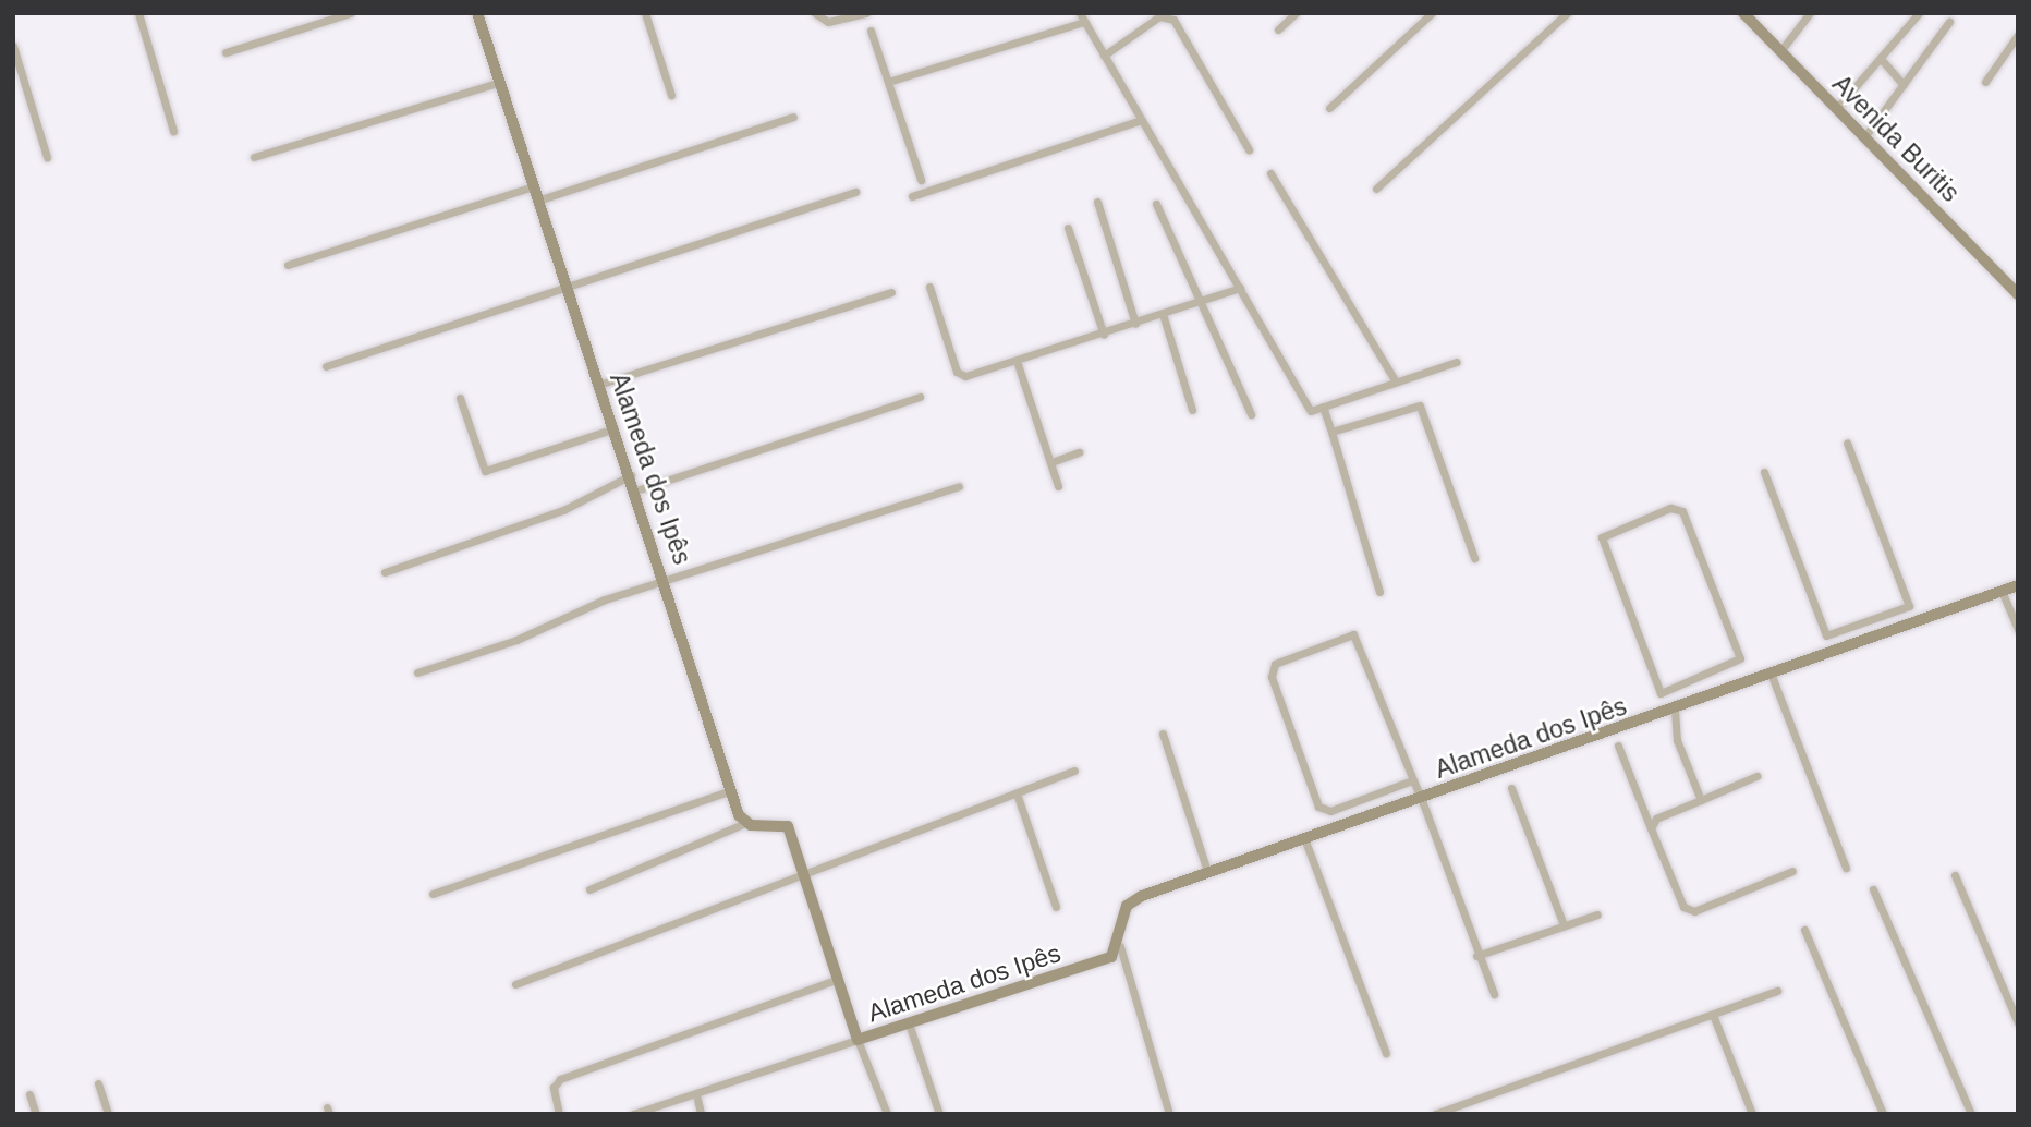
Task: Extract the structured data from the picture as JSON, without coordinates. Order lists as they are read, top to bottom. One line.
{"streets":{"street":["Avenida Buritis","Alameda dos Ipês"]}}
